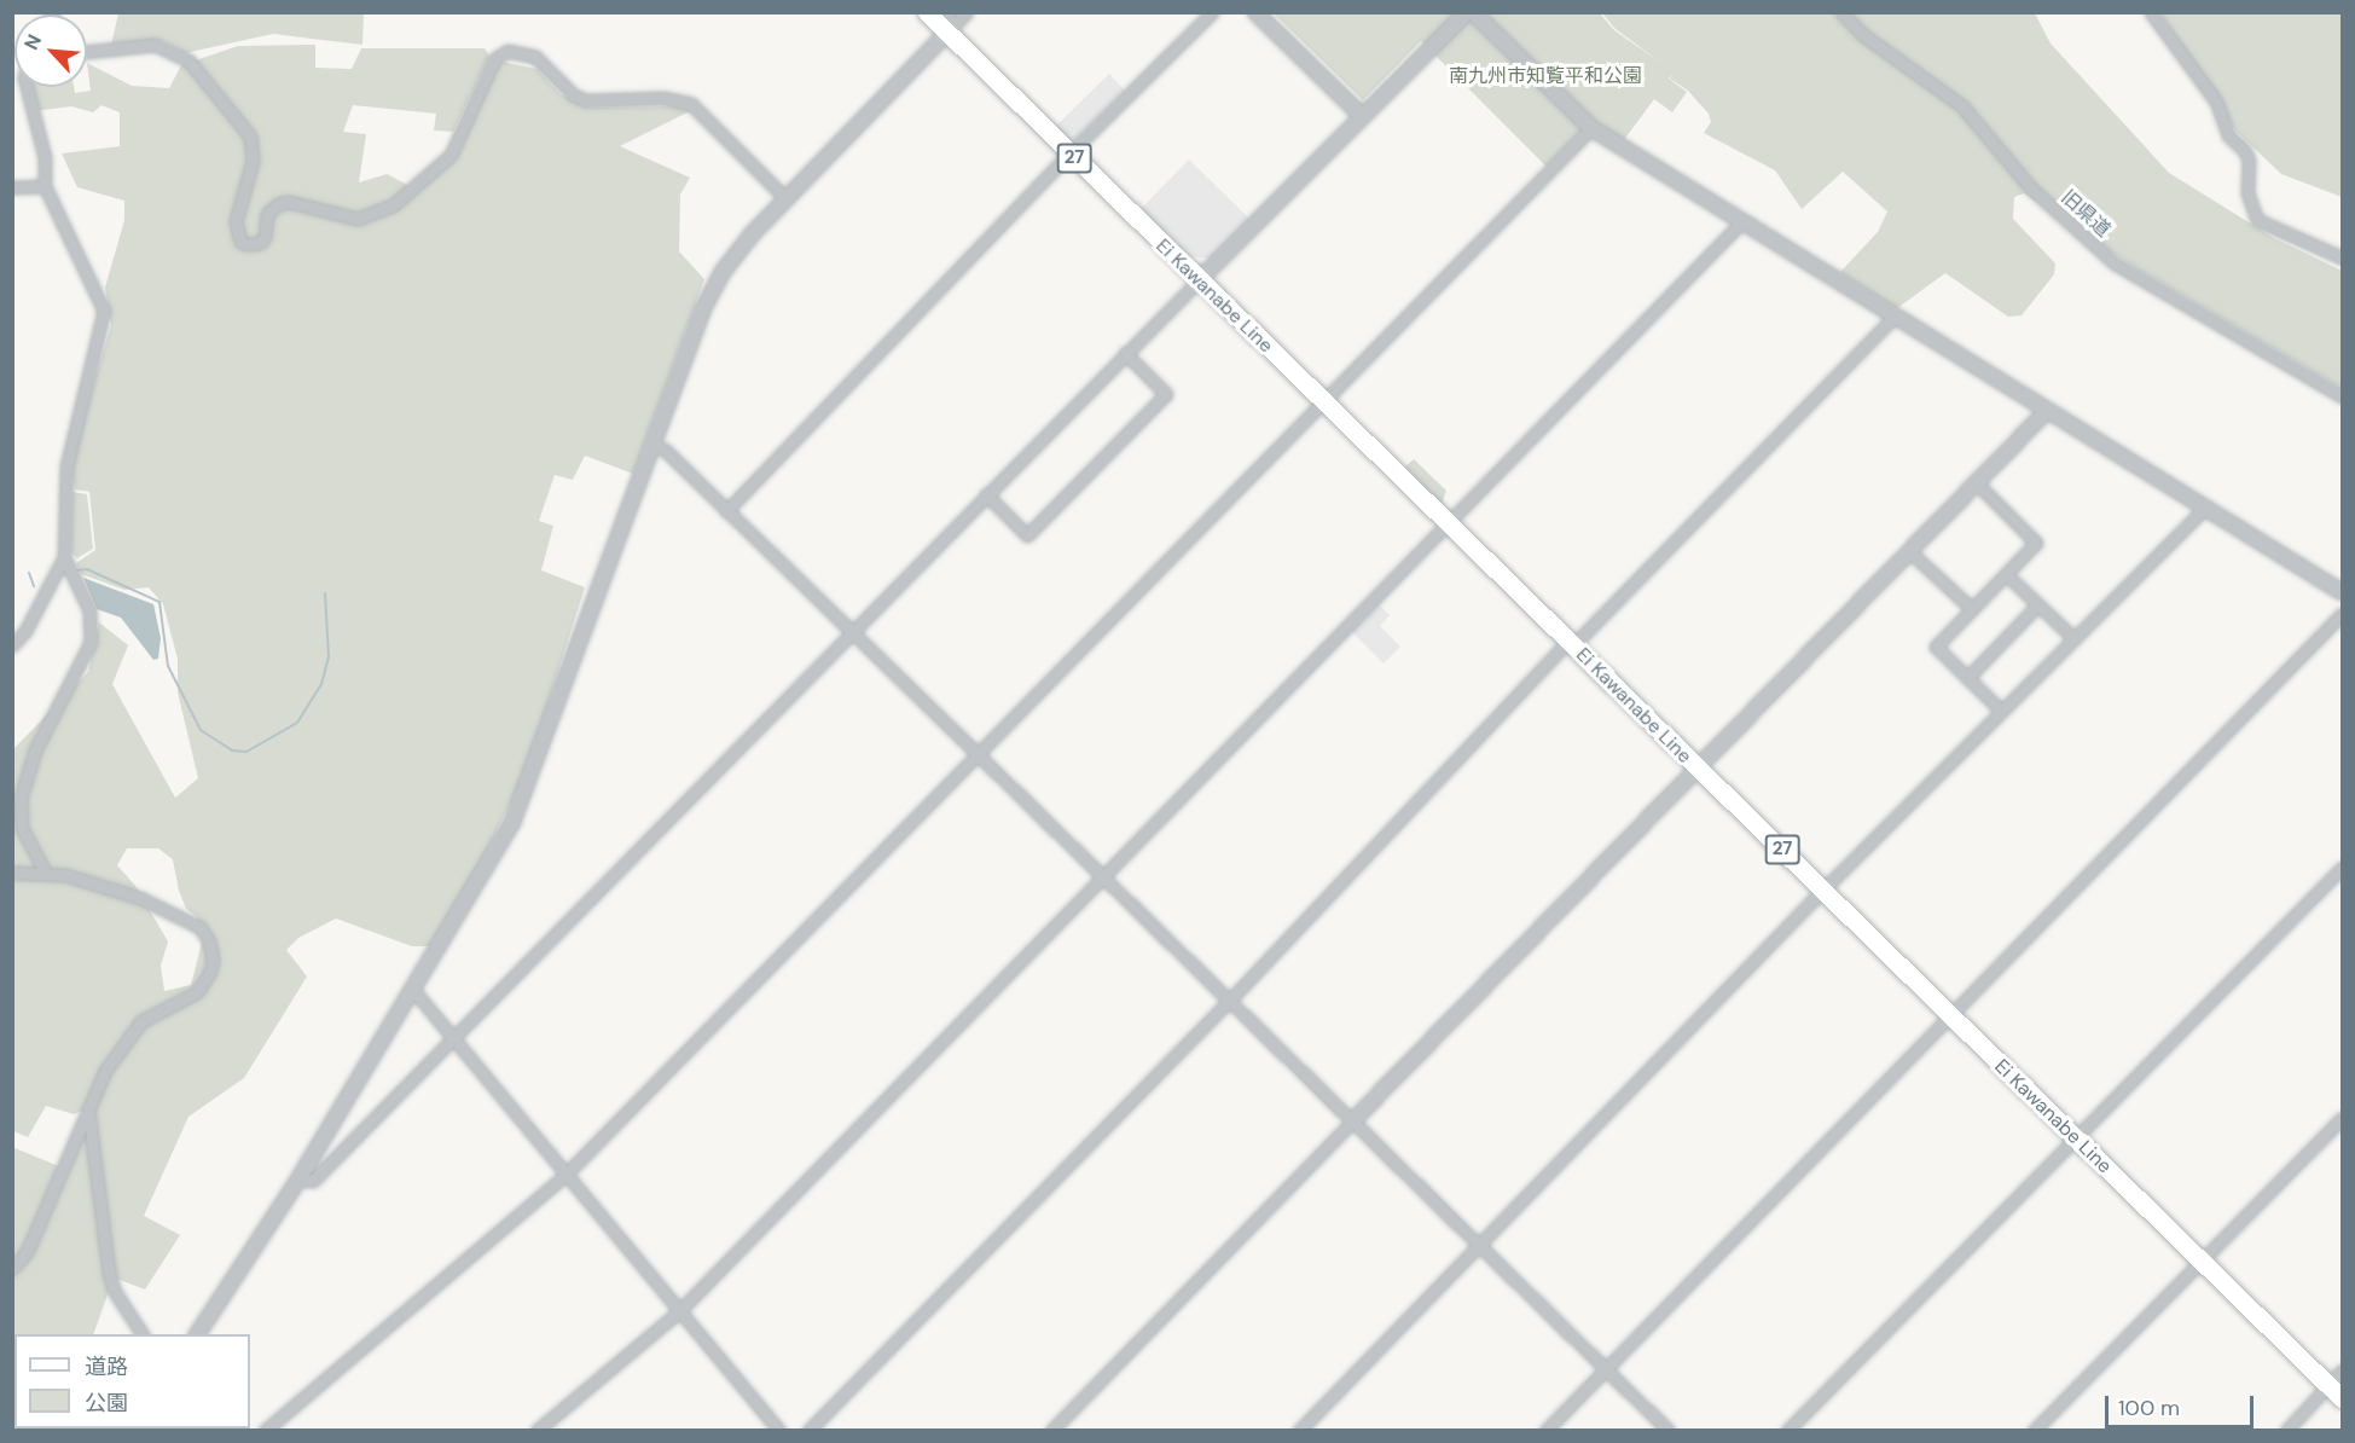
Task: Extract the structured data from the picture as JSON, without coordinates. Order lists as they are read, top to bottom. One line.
{"streets":{"main road":["27","Ei Kawanabe Line"],"street":["旧県道"]},"parks":["南九州市知覧平和公園"],"legend":["道路","公園"],"scale_bar":"100 m","north":"top left"}
